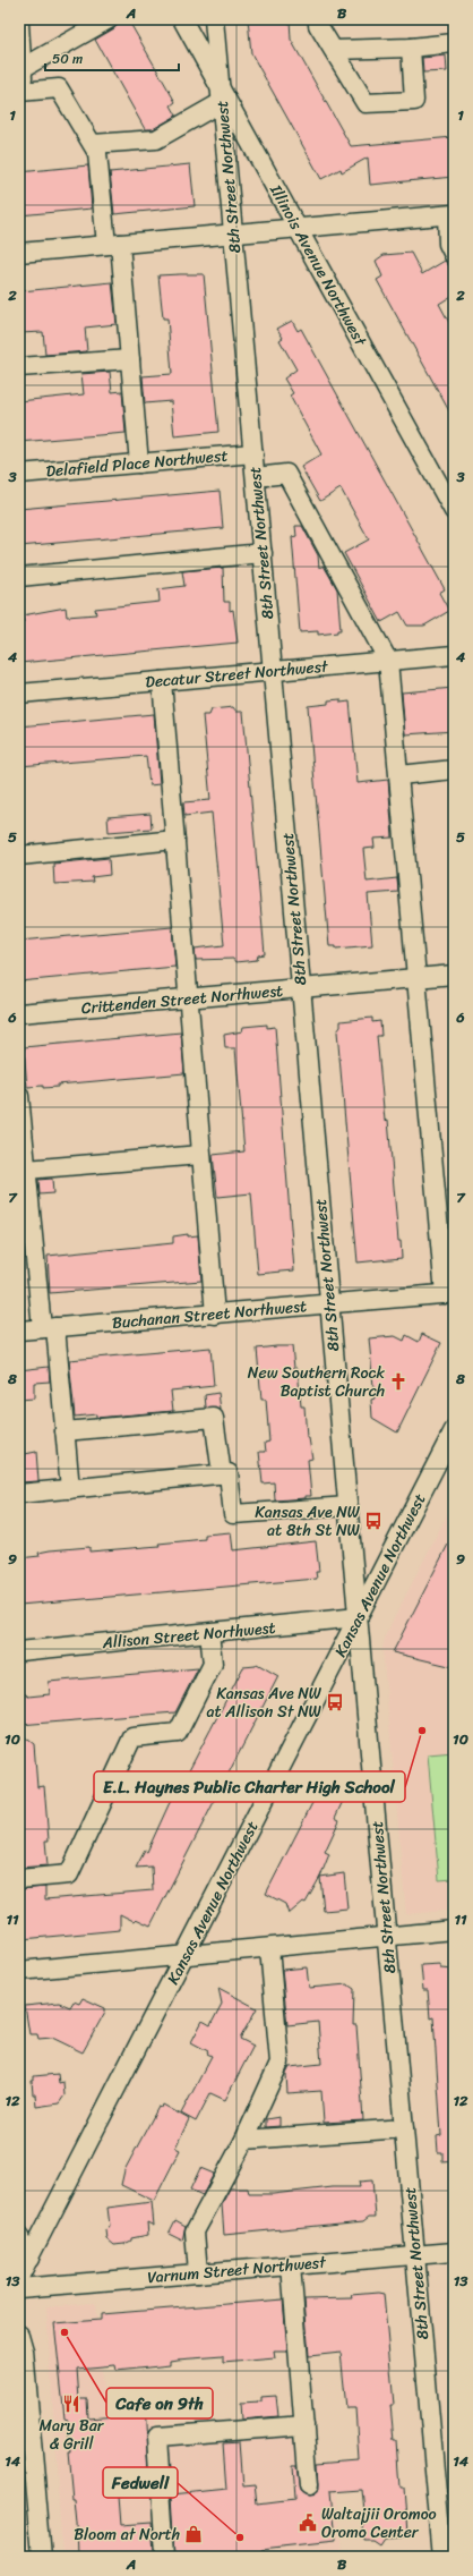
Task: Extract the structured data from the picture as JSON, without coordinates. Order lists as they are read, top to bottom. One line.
{"streets":{"street":["8th Street Northwest","Illinois Avenue Northwest","Delafield Place Northwest","Decatur Street Northwest","Crittenden Street Northwest","Buchanan Street Northwest","Kansas Avenue Northwest","Allison Street Northwest","Varnum Street Northwest"]},"crossings":[["8th Street Northwest","Illinois Avenue Northwest"],["8th Street Northwest","Delafield Place Northwest"],["8th Street Northwest","Decatur Street Northwest"],["8th Street Northwest","Crittenden Street Northwest"],["8th Street Northwest","Buchanan Street Northwest"],["8th Street Northwest","Kansas Avenue Northwest"],["8th Street Northwest","Allison Street Northwest"],["8th Street Northwest","Varnum Street Northwest"],["Kansas Avenue Northwest","Allison Street Northwest"]],"places":{"church":["New Southern Rock Baptist Church"],"bus stop":["Kansas Ave NW at 8th St NW","Kansas Ave NW at Allison St NW"],"other":["E.L. Haynes Public Charter High School","Cafe on 9th","Fedwell"],"restaurant":["Mary Bar & Grill"],"public building":["Waltajjii Oromoo Oromo Center"],"shop":["Bloom at North"]},"scale_bar":"50 m","grid":{"columns":["A","B"],"rows":["1","2","3","4","5","6","7","8","9","10","11","12","13","14"]}}
